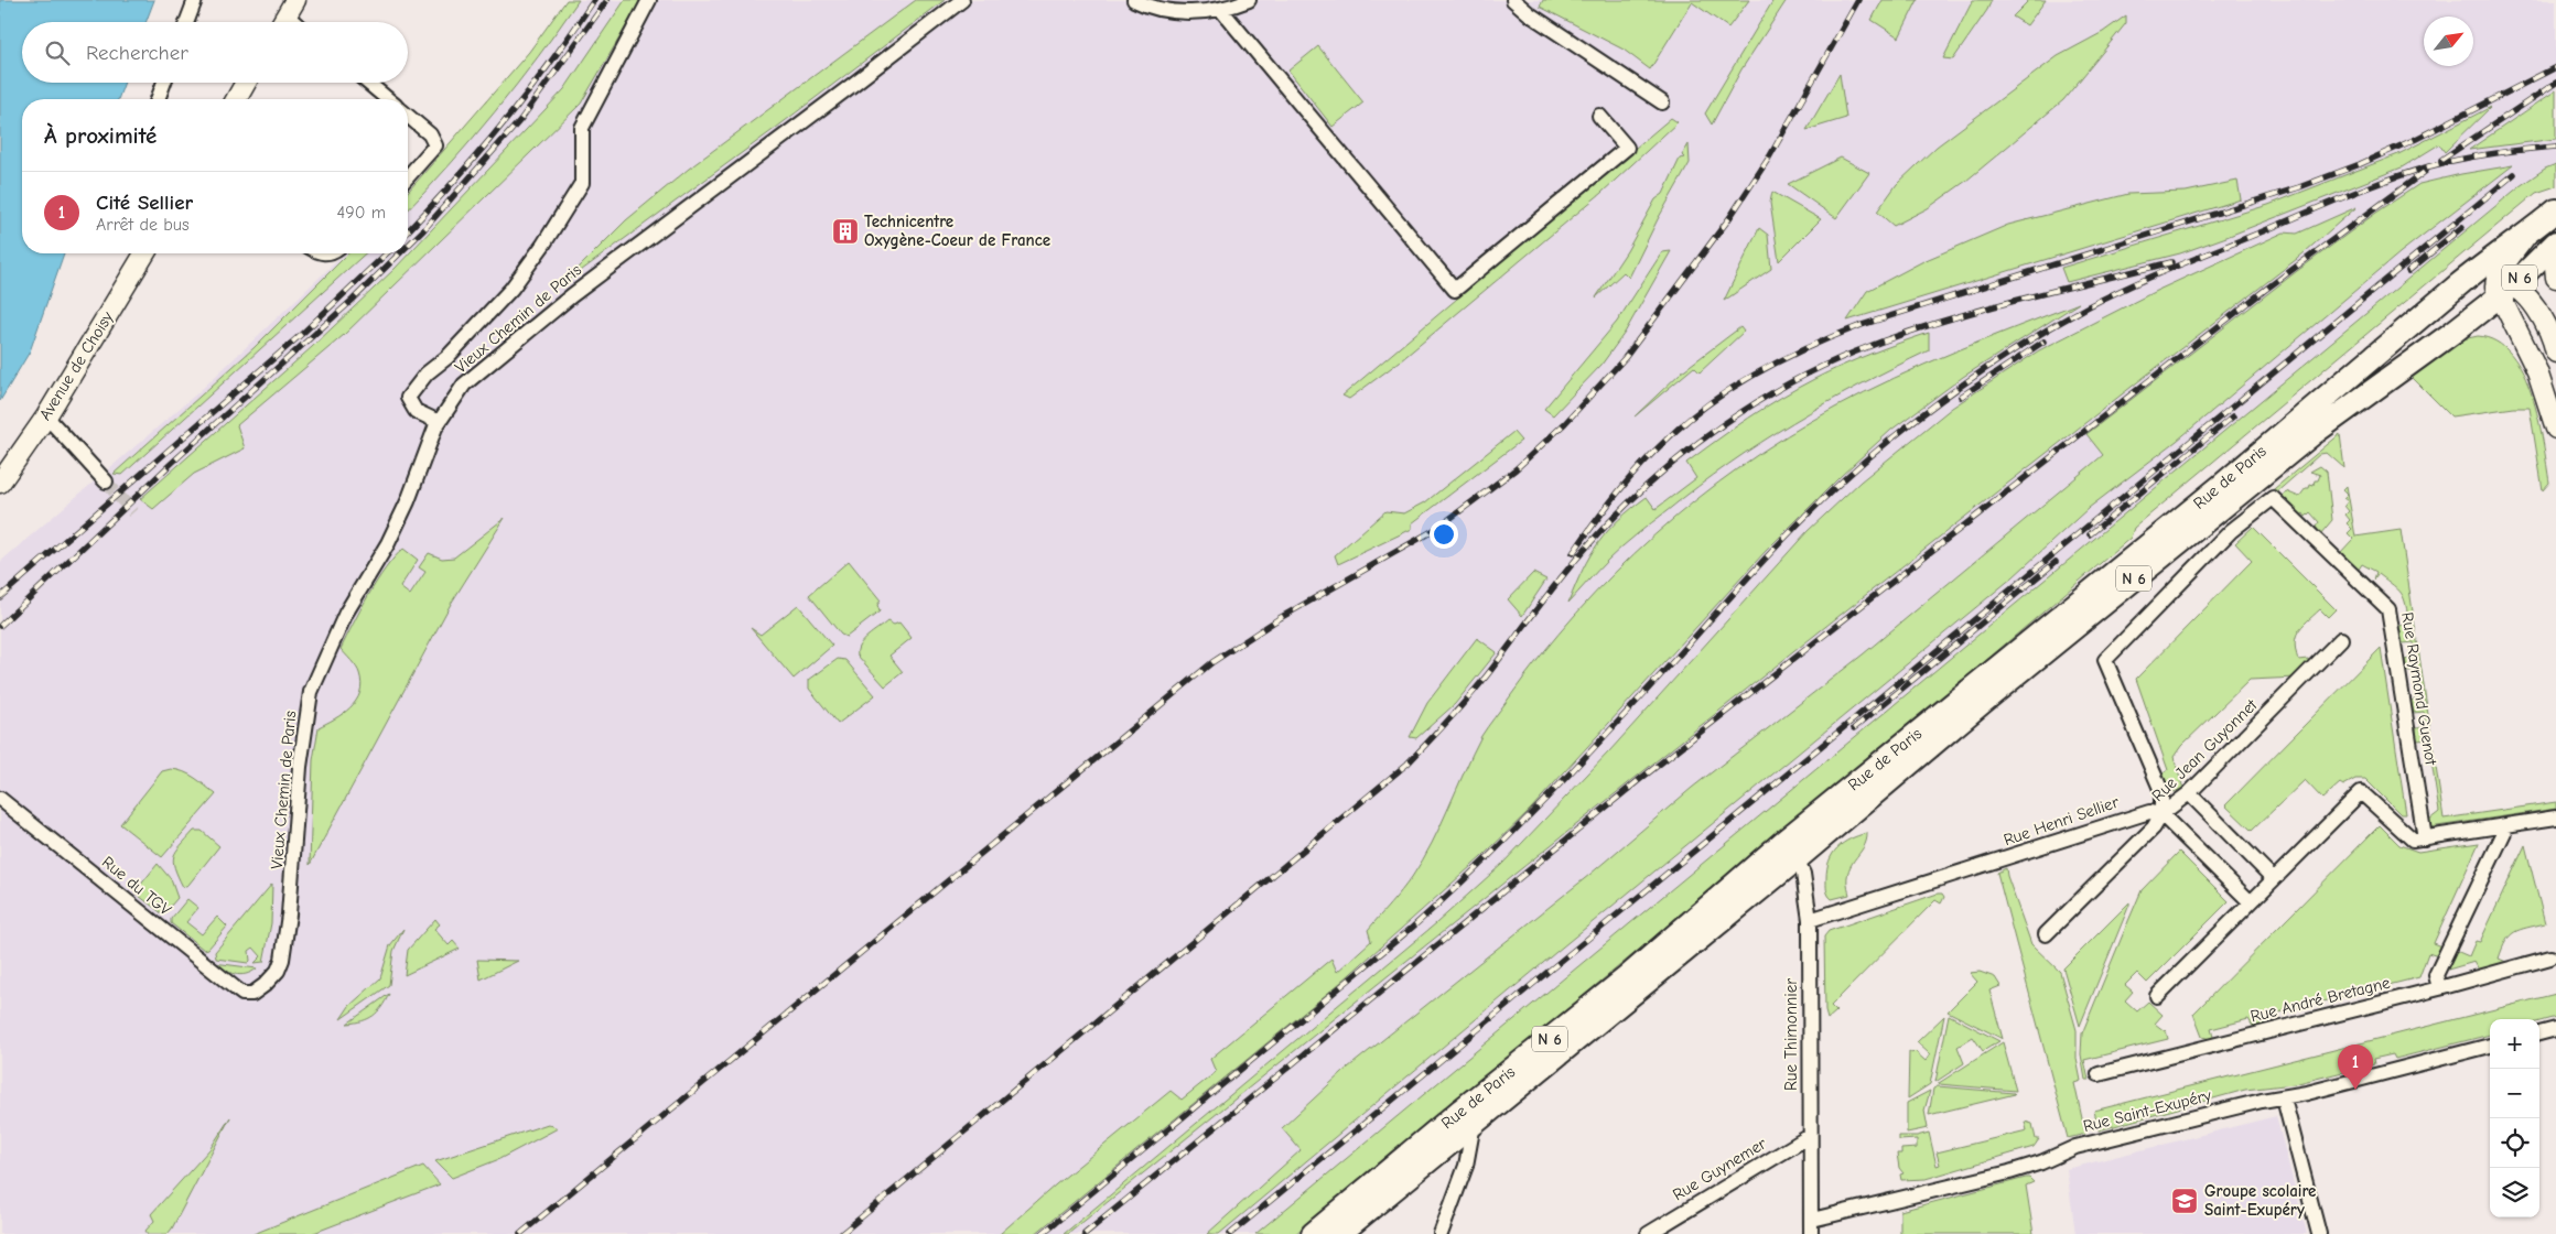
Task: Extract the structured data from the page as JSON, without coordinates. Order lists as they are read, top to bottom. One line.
{"streets":{"main road":["N 6","Avenue de Choisy","Rue de Paris"],"street":["Vieux Chemin de Paris","Rue Raymond Guenot","Rue Jean Guyonnet","Rue Henri Sellier","Rue du TGV","Rue André Bretagne","Rue Thimonnier","Rue Saint-Exupéry","Rue Guynemer"]},"crossings":[["N 6","Rue de Paris"],["Vieux Chemin de Paris","Rue du TGV"],["Rue de Paris","Rue Thimonnier"],["Rue Raymond Guenot","Rue Jean Guyonnet"],["Rue Raymond Guenot","Rue Henri Sellier"],["Rue Jean Guyonnet","Rue Henri Sellier"],["Rue Henri Sellier","Rue Thimonnier"],["Rue Thimonnier","Rue Saint-Exupéry"],["Rue Thimonnier","Rue Guynemer"]],"places":{"building":["Technicentre Oxygène-Coeur de France"],"school or university":["Groupe scolaire Saint-Exupéry"]},"north":"top right","page":{"search":"Rechercher","heading":"À proximité","list":[{"mark":"1","name":"Cité Sellier","note":"Arrêt de bus","value":"490 m"}],"map_buttons":["+","−"],"pins":"1"}}
